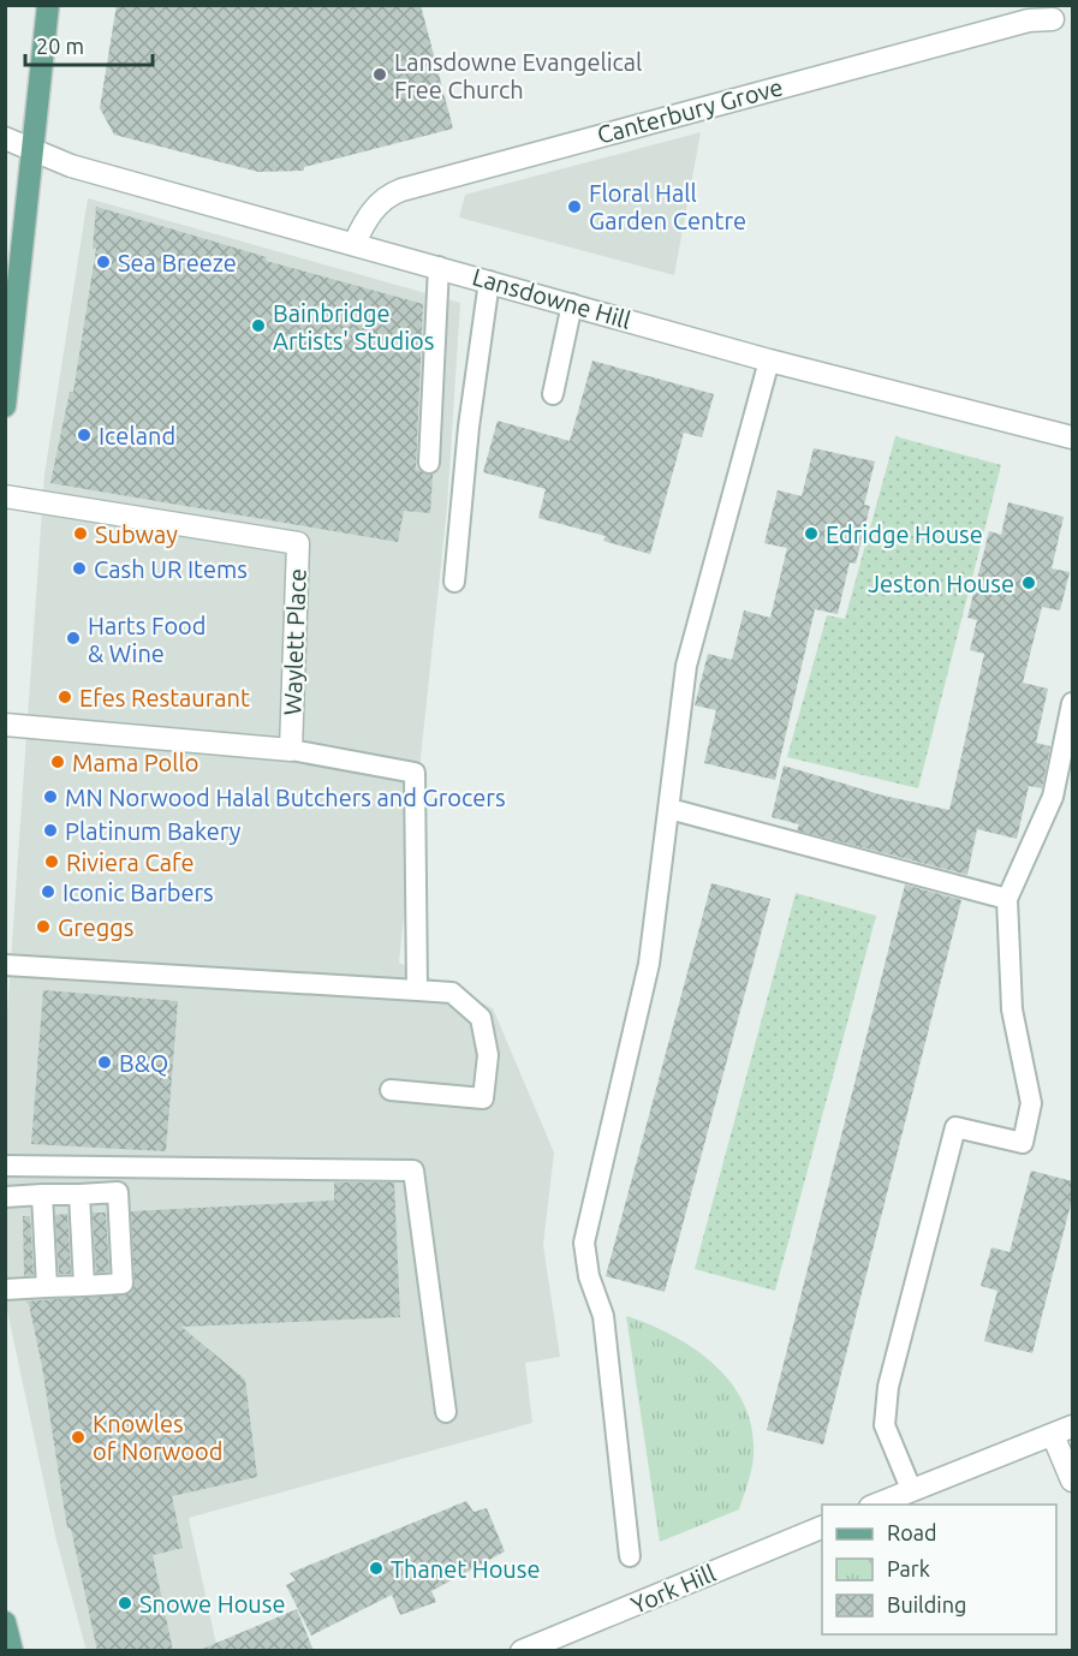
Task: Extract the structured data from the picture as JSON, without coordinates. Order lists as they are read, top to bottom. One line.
{"streets":{"street":["Canterbury Grove","Lansdowne Hill","Waylett Place","York Hill"]},"crossings":[["Canterbury Grove","Lansdowne Hill"]],"places":["Lansdowne Evangelical Free Church","Floral Hall Garden Centre","Sea Breeze","Bainbridge Artists' Studios","Iceland","Subway","Edridge House","Cash UR Items","Jeston House","Harts Food & Wine","Efes Restaurant","Mama Pollo","MN Norwood Halal Butchers and Grocers","Platinum Bakery","Riviera Cafe","Iconic Barbers","Greggs","B&Q","Knowles of Norwood","Thanet House","Snowe House"],"legend":["Road","Park","Building"],"scale_bar":"20 m"}
